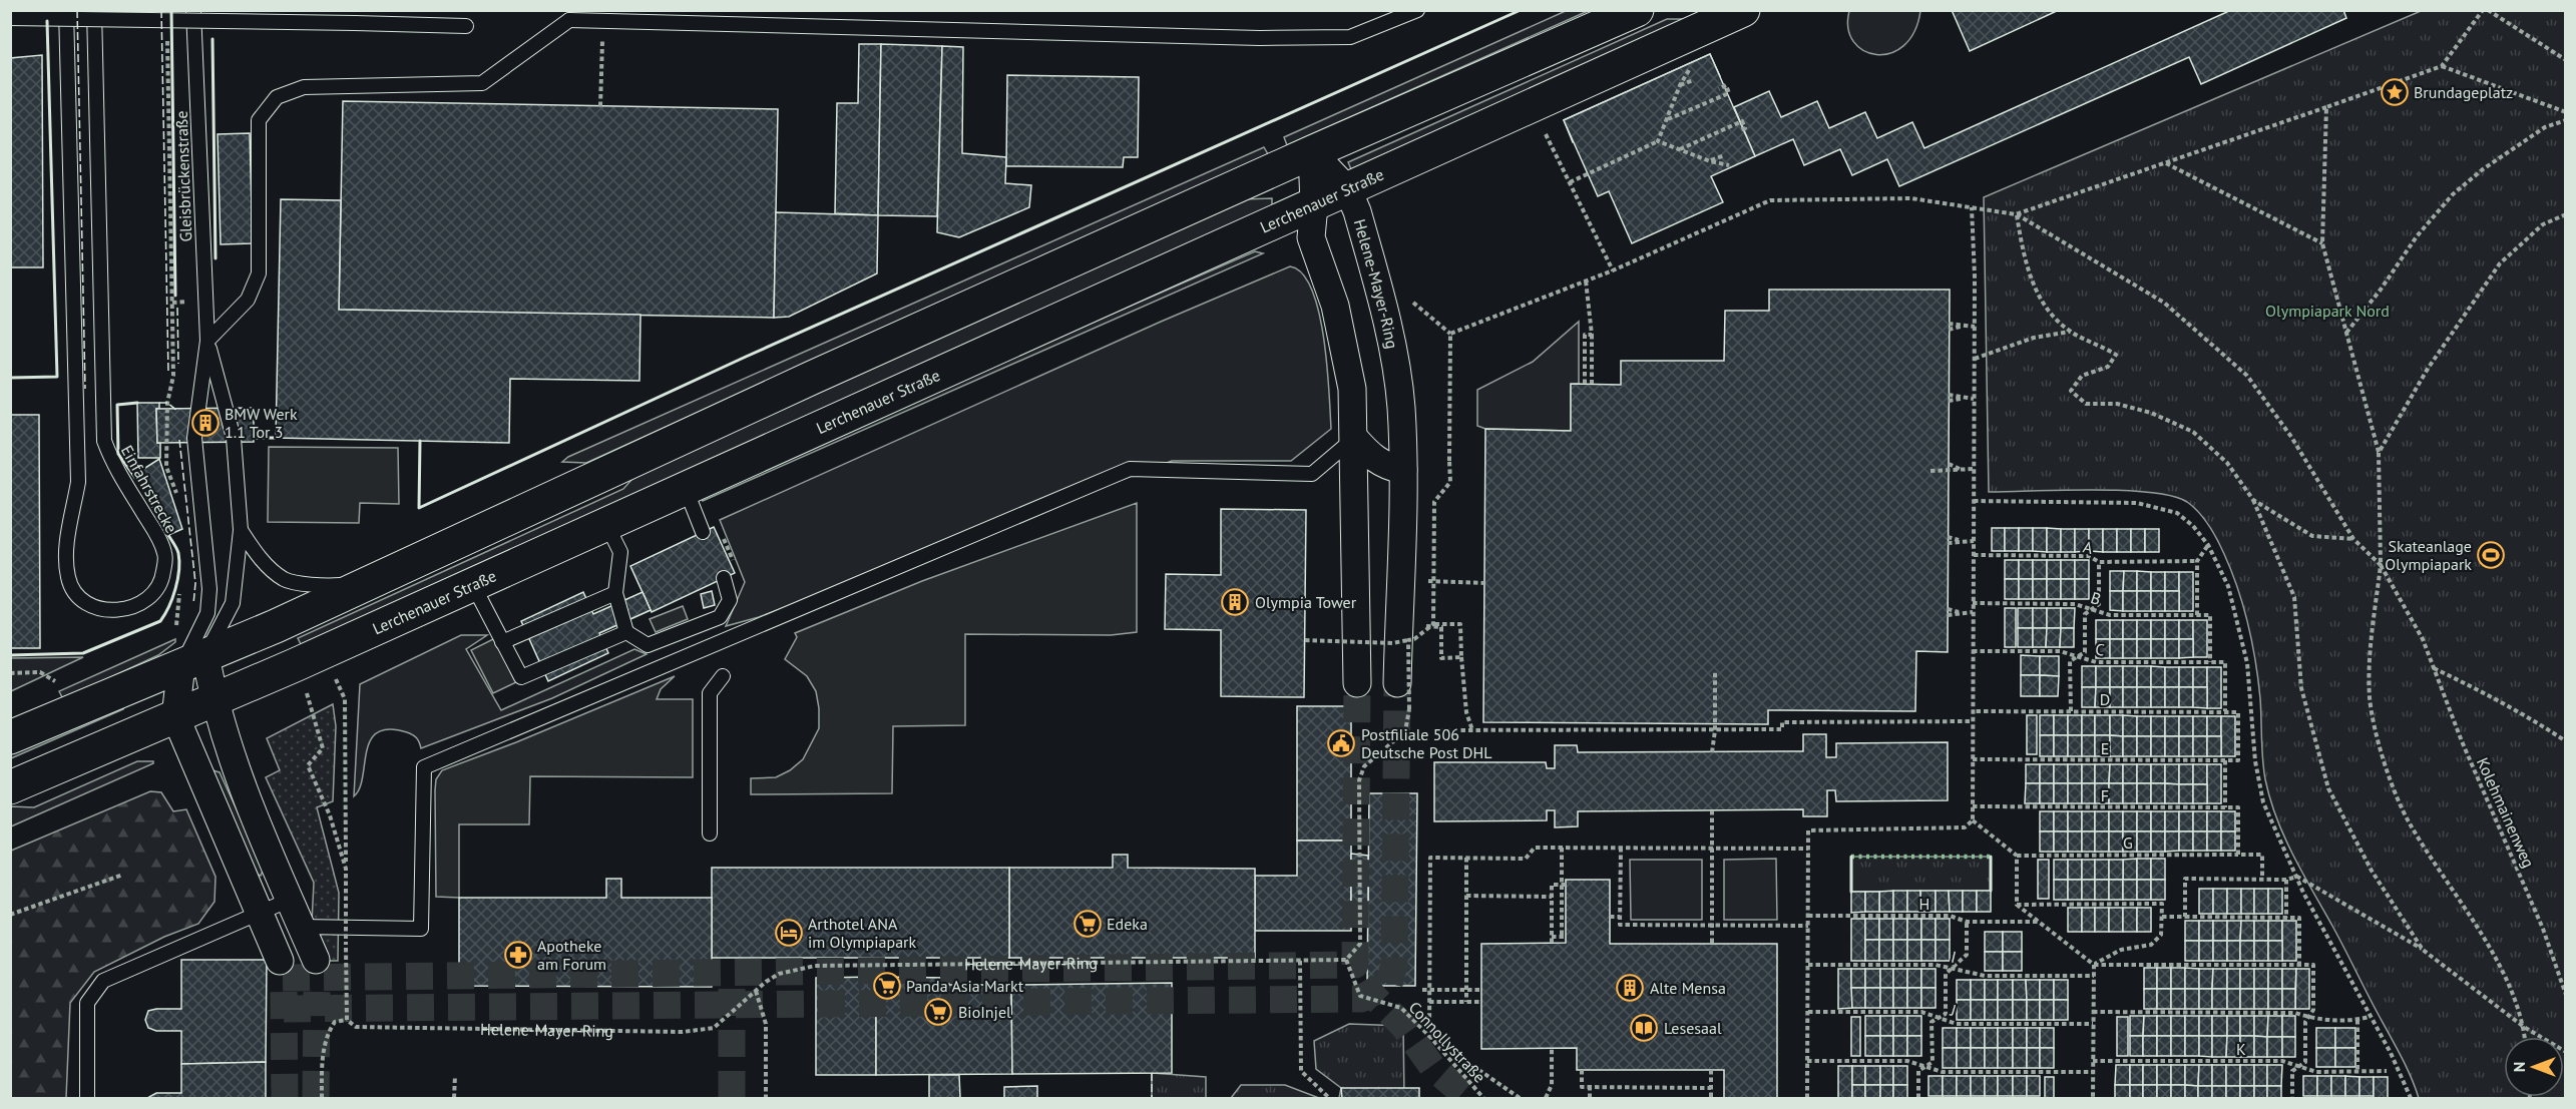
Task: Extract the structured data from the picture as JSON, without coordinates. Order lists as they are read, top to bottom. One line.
{"streets":{"main road":["Lerchenauer Straße"],"street":["Helene-Mayer-Ring"],"lane":["Gleisbrückenstraße","Einfahrstrecke"],"path":["A","B","C","D","E","F","Kolehmainenweg","G","H","I","J","Connollystraße","K"]},"crossings":[["Lerchenauer Straße","Helene-Mayer-Ring"],["Helene-Mayer-Ring","Connollystraße"],["B","C"],["C","D"],["D","E"],["F","G"]],"parks":["Olympiapark Nord"],"places":{"place":["Brundageplatz"],"building":["BMW Werk 1.1 Tor 3","Olympia Tower","Alte Mensa"],"sports":["Skateanlage Olympiapark"],"public building":["Postfiliale 506 Deutsche Post DHL"],"supermarket":["Edeka","Panda Asia Markt","BioInjel"],"hotel":["Arthotel ANA im Olympiapark"],"pharmacy":["Apotheke am Forum"],"library":["Lesesaal"]},"north":"left"}
